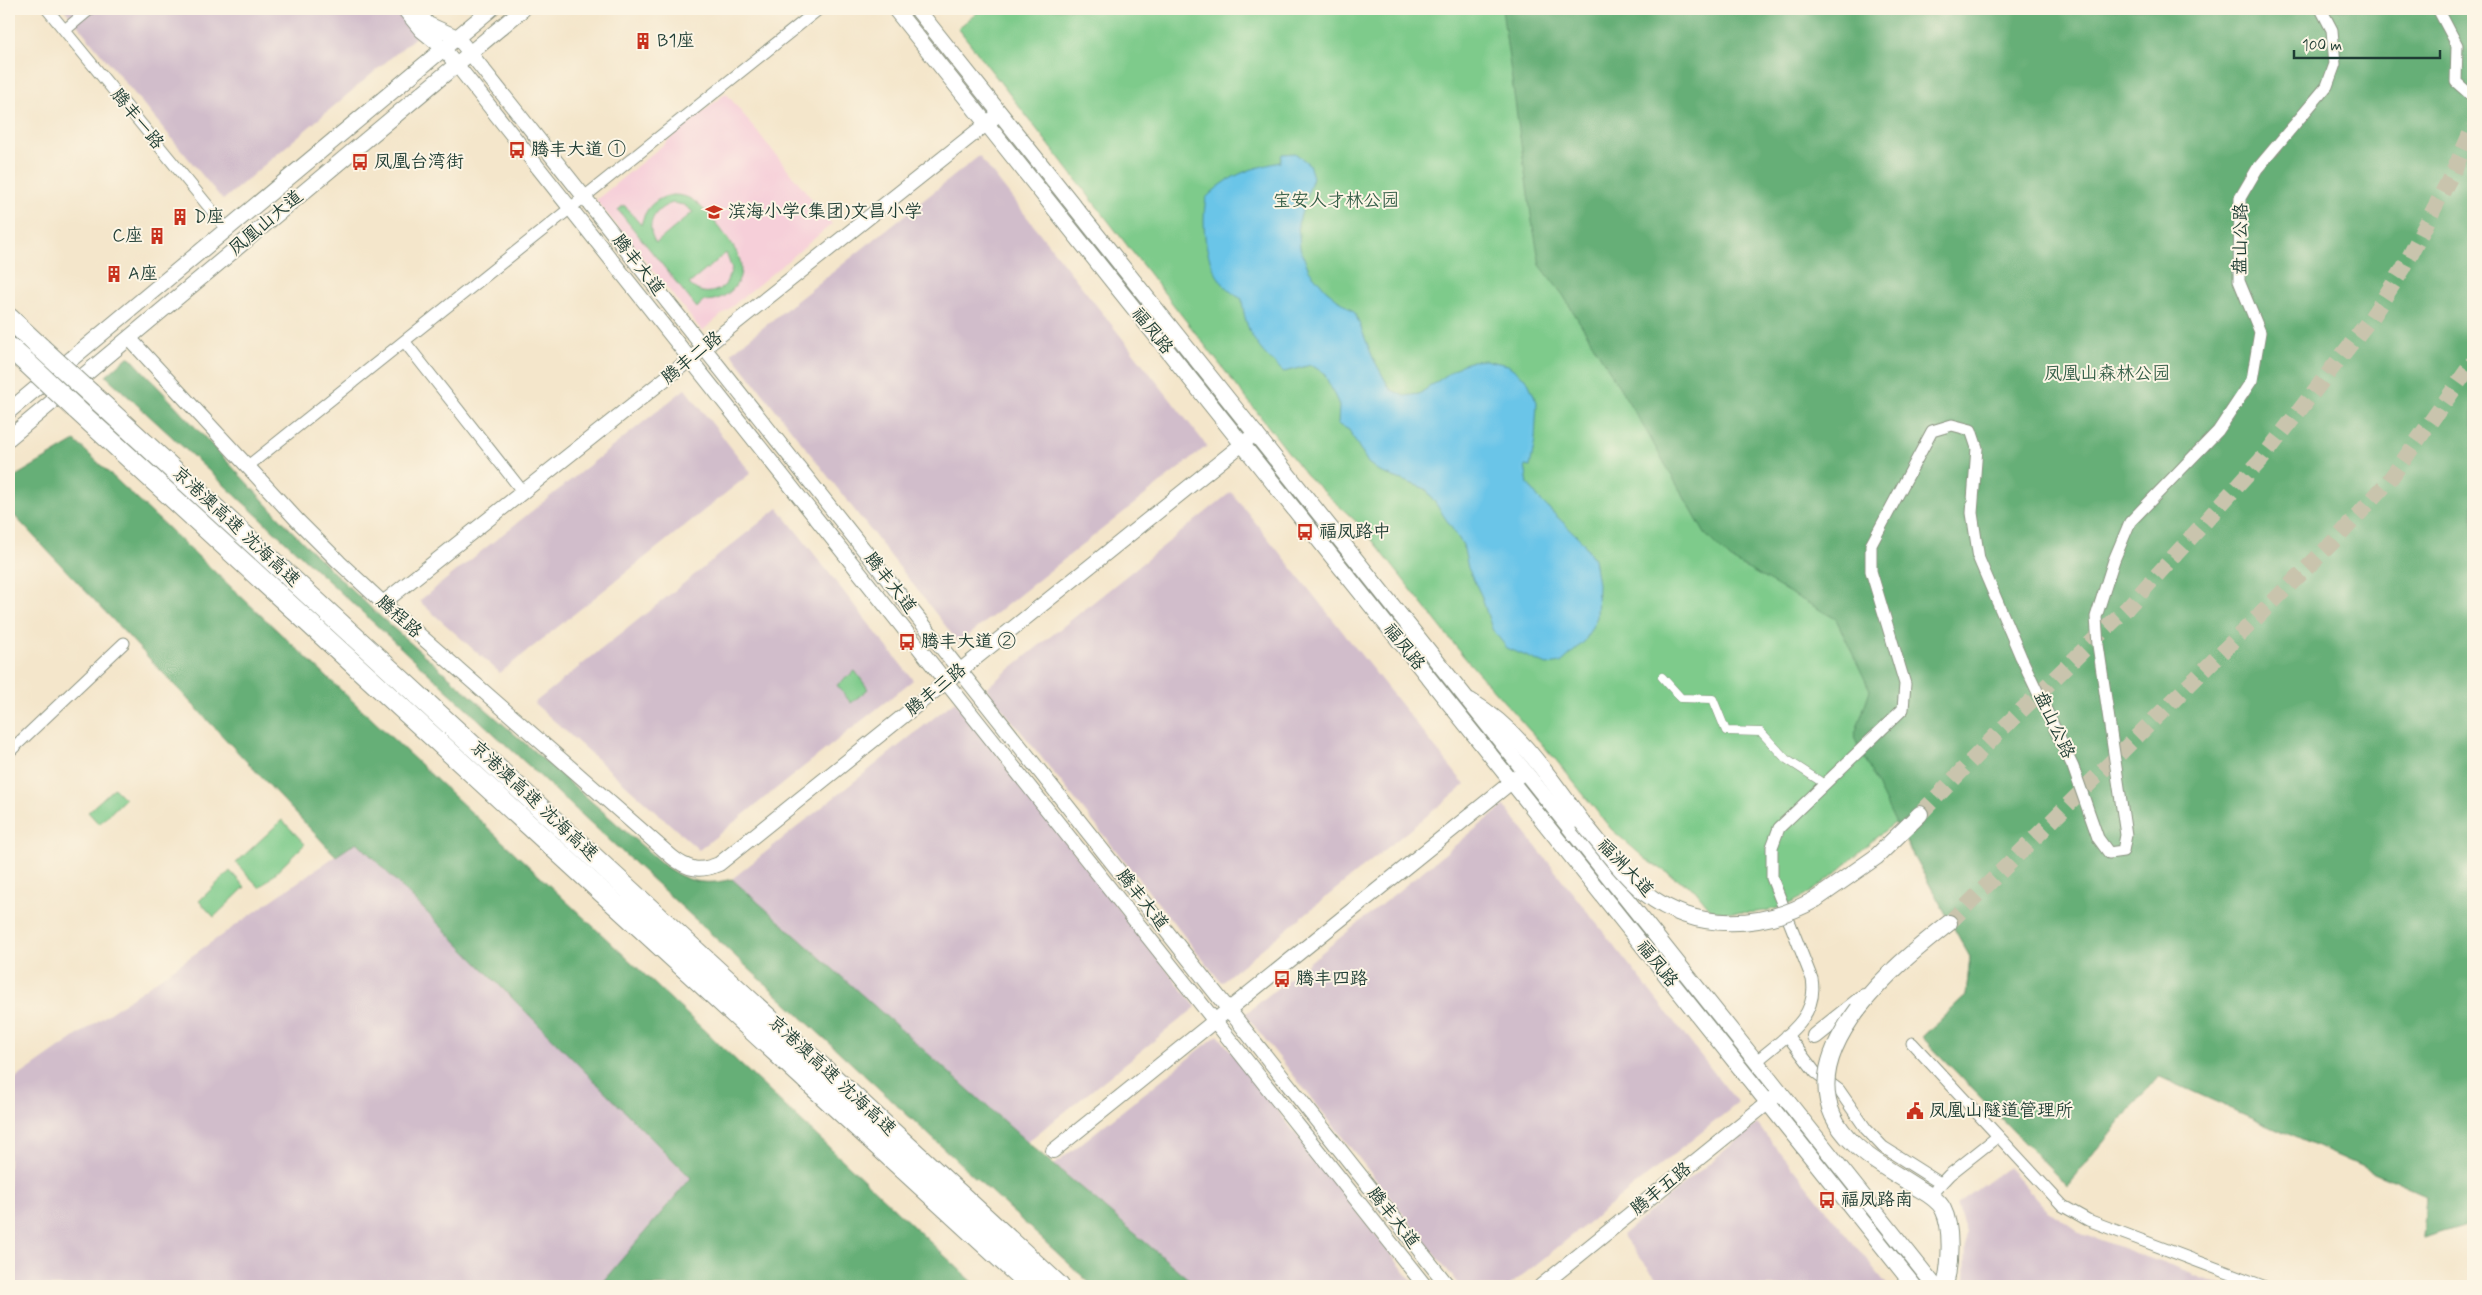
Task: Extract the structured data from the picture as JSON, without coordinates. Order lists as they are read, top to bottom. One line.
{"streets":{"highway":["京港澳高速 沈海高速"],"main road":["凤凰山大道","福凤路","福洲大道"],"street":["腾丰一路","盘山公路","腾丰大道","腾丰二路","腾程路","腾丰三路","腾丰五路"]},"crossings":[["腾丰一路","凤凰山大道"],["凤凰山大道","腾丰大道"],["凤凰山大道","腾程路"],["盘山公路","福凤路"],["腾丰大道","腾丰二路"],["腾丰大道","腾丰三路"],["福凤路","腾丰二路"],["福凤路","腾丰三路"],["福凤路","福洲大道"],["福凤路","腾丰五路"],["腾丰二路","腾程路"],["腾程路","腾丰三路"]],"parks":["宝安人才林公园","凤凰山森林公园"],"places":{"building":["B1座","D座","C座","A座"],"bus stop":["腾丰大道 ①","凤凰台湾街","福凤路中","腾丰大道 ②","腾丰四路","福凤路南"],"school or university":["滨海小学(集团)文昌小学"],"public building":["凤凰山隧道管理所"]},"scale_bar":"100 m"}
